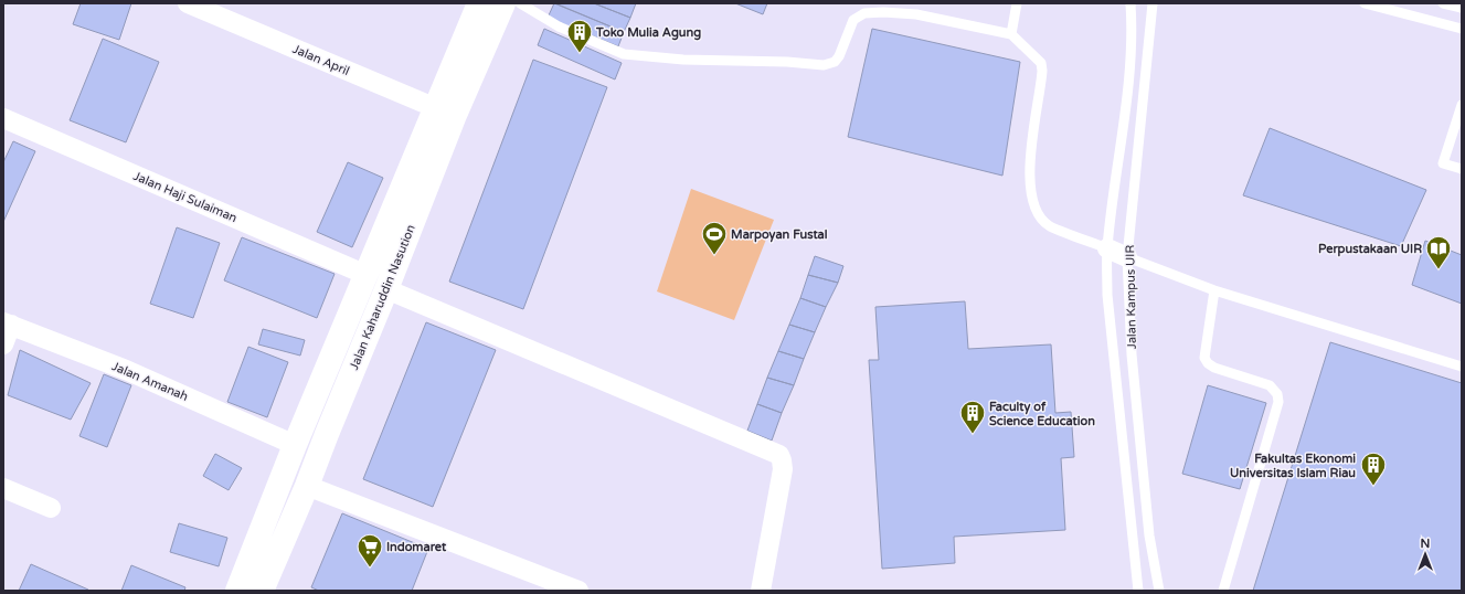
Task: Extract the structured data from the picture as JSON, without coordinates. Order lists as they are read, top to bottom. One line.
{"streets":{"highway":["Jalan Kaharuddin Nasution"],"street":["Jalan April","Jalan Haji Sulaiman","Jalan Amanah"],"lane":["Jalan Kampus UIR"]},"crossings":[["Jalan April","Jalan Kaharuddin Nasution"],["Jalan Haji Sulaiman","Jalan Kaharuddin Nasution"],["Jalan Kaharuddin Nasution","Jalan Amanah"]],"places":{"building":["Toko Mulia Agung","Faculty of Science Education","Fakultas Ekonomi Universitas Islam Riau"],"sports":["Marpoyan Fustal"],"library":["Perpustakaan UIR"],"supermarket":["Indomaret"]},"north":"top"}
